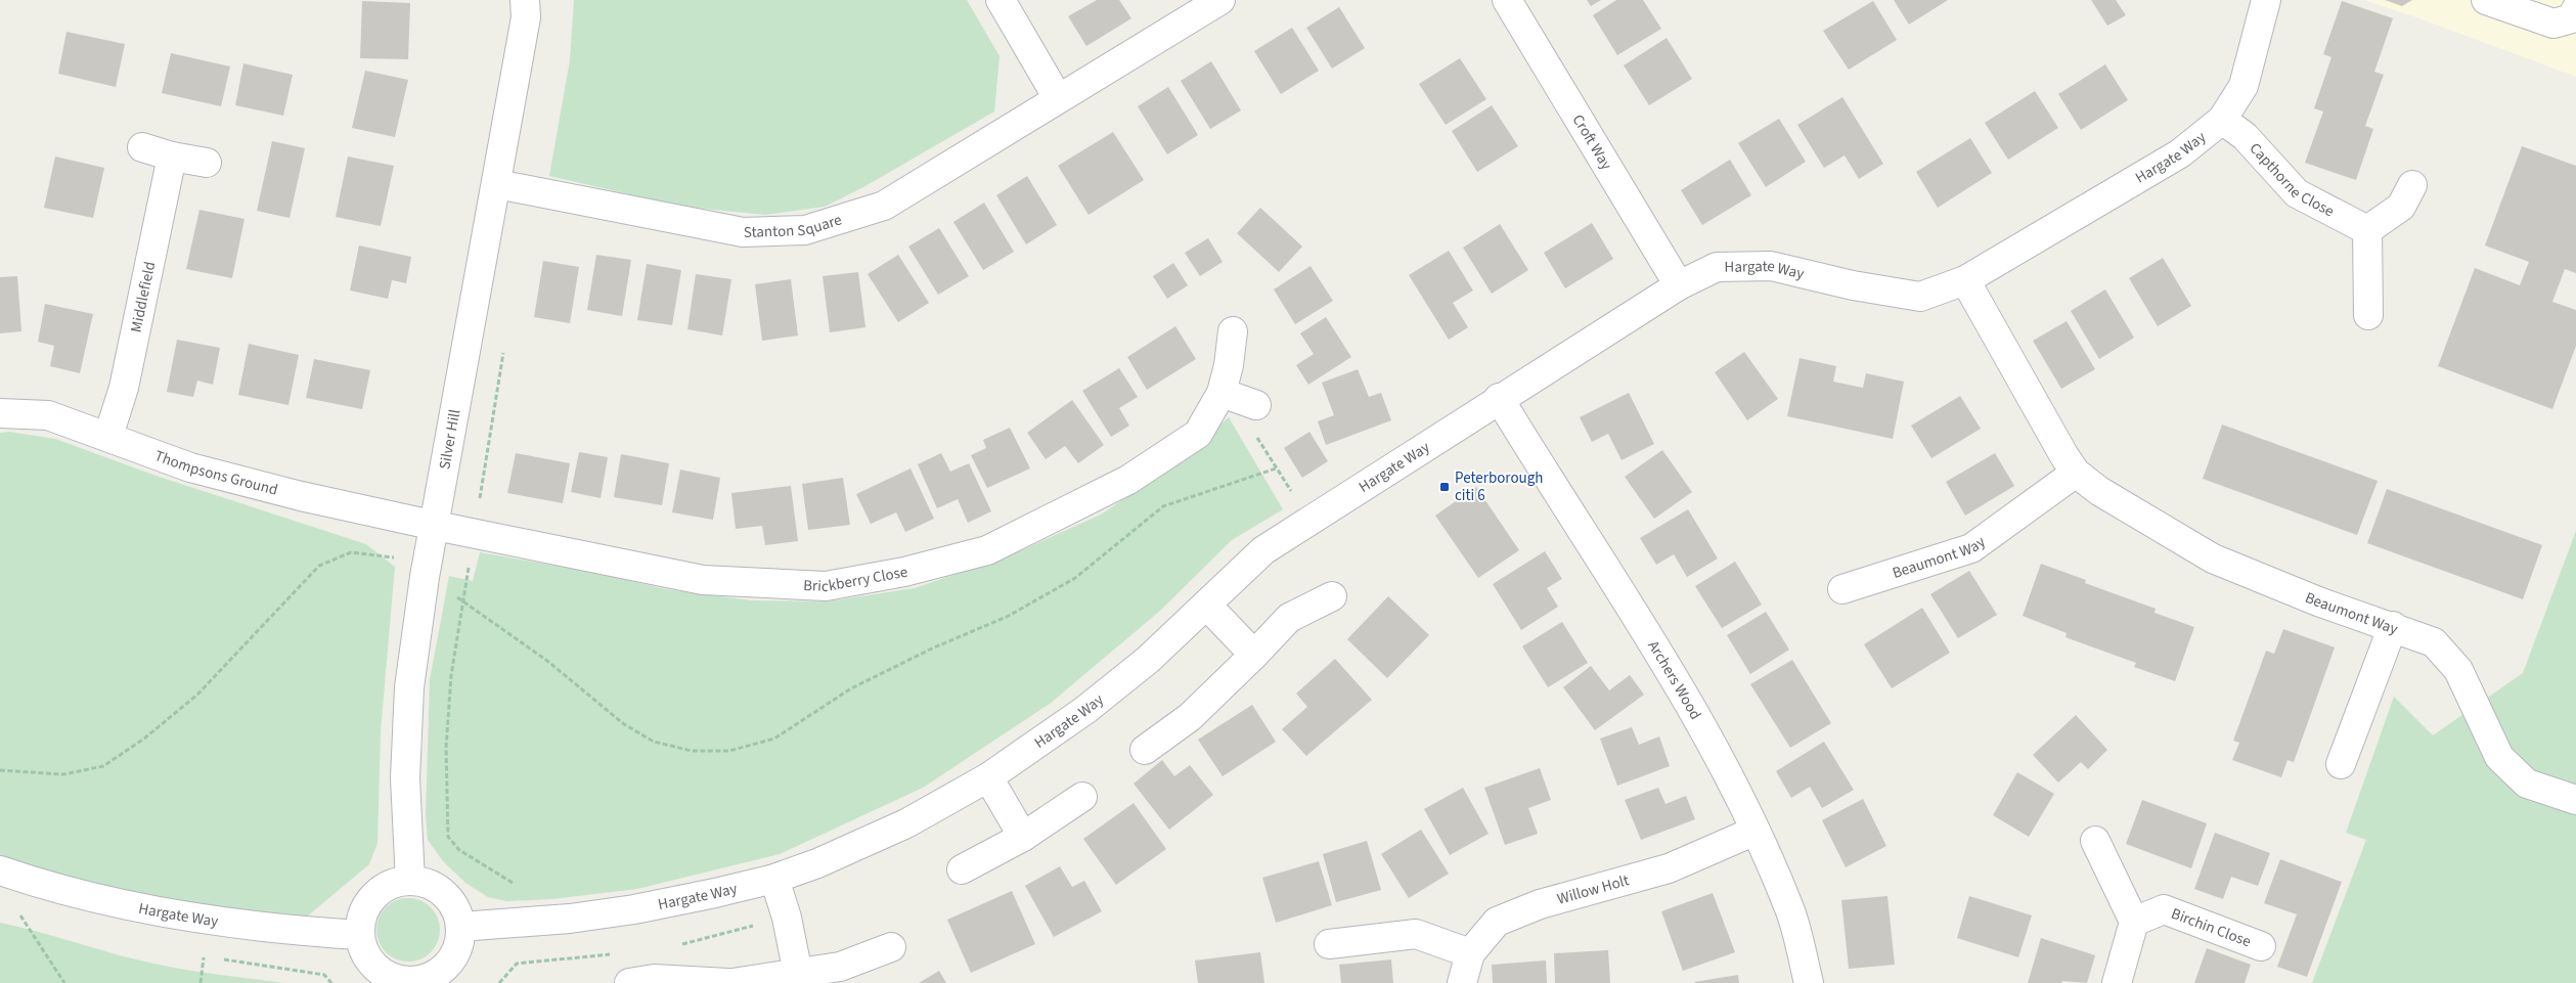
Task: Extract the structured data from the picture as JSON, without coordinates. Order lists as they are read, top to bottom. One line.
{"streets":{"street":["Croft Way","Hargate Way","Capthorne Close","Stanton Square","Middlefield","Silver Hill","Thompsons Ground","Beaumont Way","Brickberry Close","Archers Wood","Willow Holt","Birchin Close"]},"crossings":[["Croft Way","Hargate Way"],["Hargate Way","Capthorne Close"],["Hargate Way","Silver Hill"],["Hargate Way","Beaumont Way"],["Hargate Way","Archers Wood"],["Stanton Square","Silver Hill"],["Middlefield","Thompsons Ground"],["Silver Hill","Thompsons Ground"],["Silver Hill","Brickberry Close"],["Thompsons Ground","Brickberry Close"],["Archers Wood","Willow Holt"]],"places":{"transit":["Peterborough citi 6"]}}
